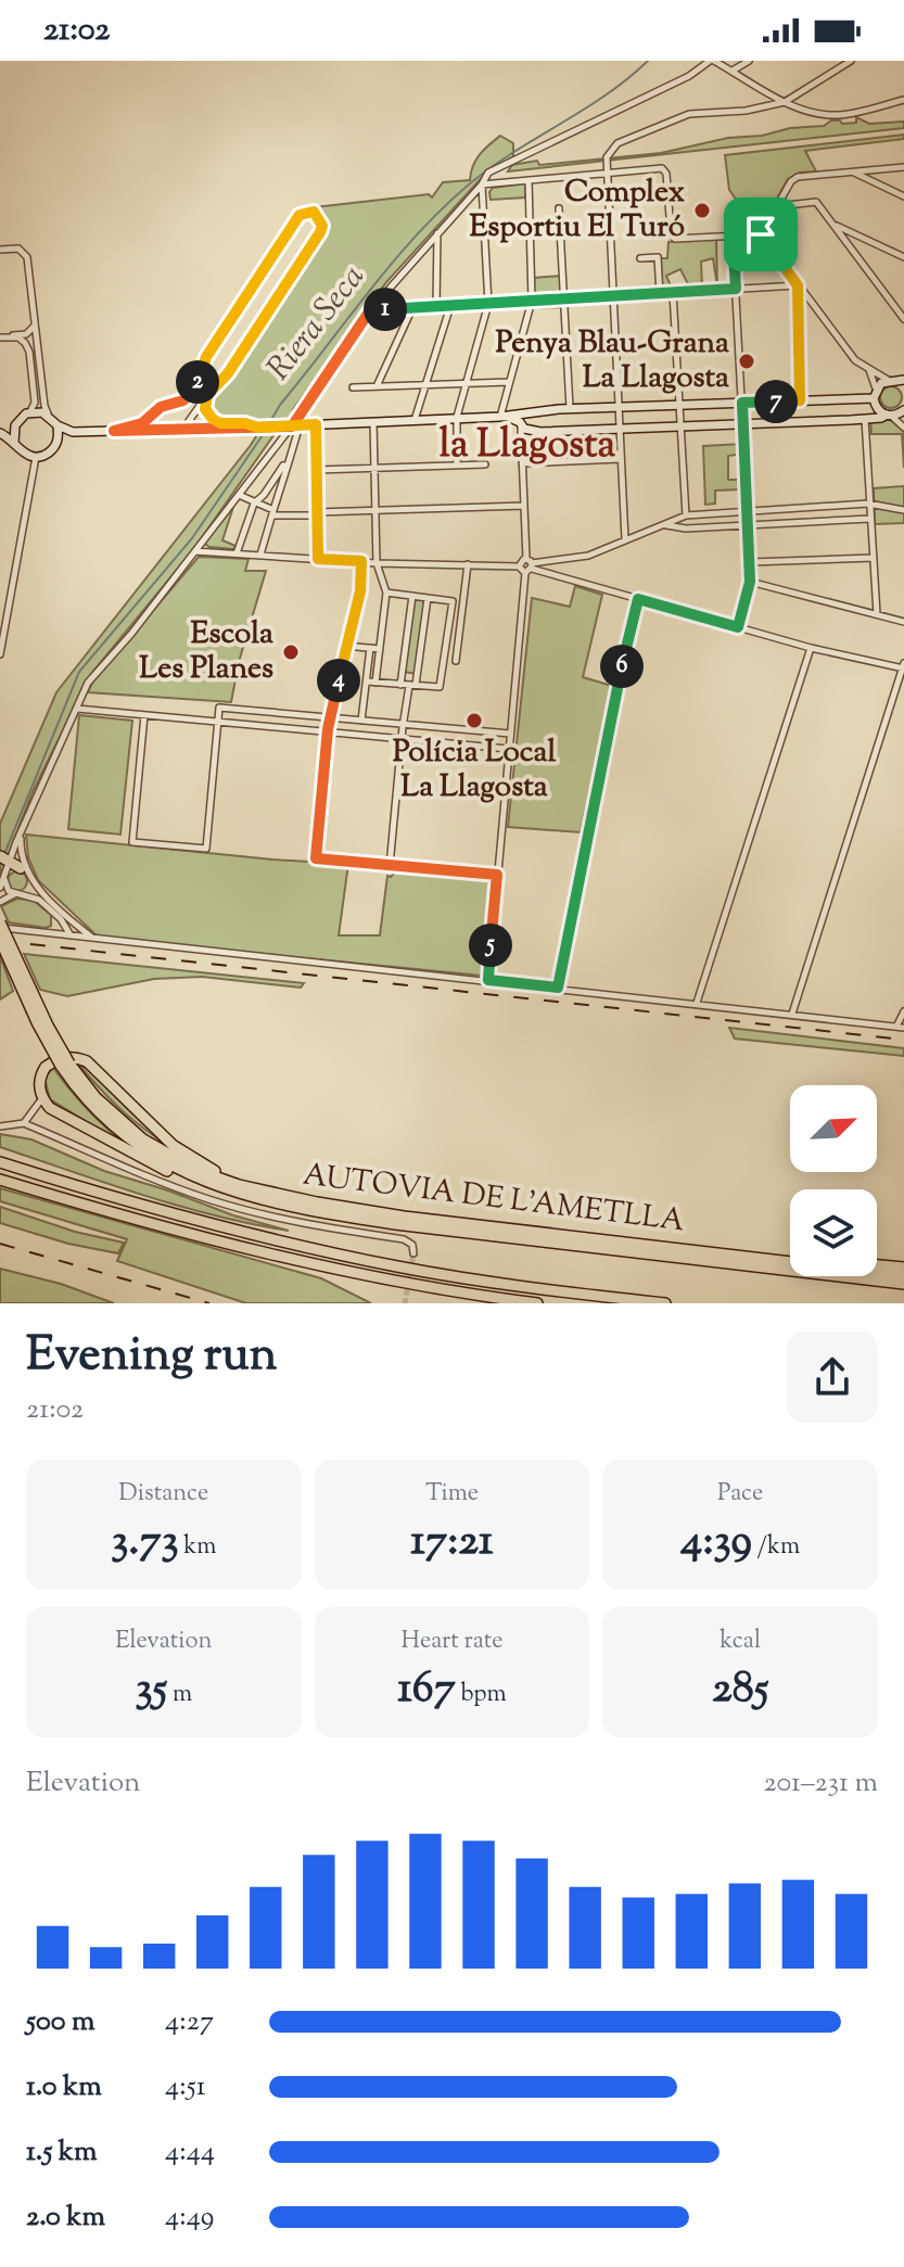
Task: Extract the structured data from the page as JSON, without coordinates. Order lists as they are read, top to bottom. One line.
{"streets":{"highway":["AUTOVIA DE L'AMETLLA"]},"districts":["la Llagosta"],"water":["Riera Seca"],"places":["Complex Esportiu El Turó","Penya Blau-Grana La Llagosta","Escola Les Planes","Polícia Local La Llagosta"],"north":"top right","page":{"status":"21:02","pins":["1","2","7","6","4","5"],"heading":["Evening run","21:02"],"stats":[["Distance","3.73 km"],["Time","17:21"],["Pace","4:39 /km"],["Elevation","35 m"],["Heart rate","167 bpm"],["kcal","285"]],"chart":["Elevation","201–231 m"],"list":[{"name":"500 m","note":"4:27"},{"name":"1.0 km","note":"4:51"},{"name":"1.5 km","note":"4:44"},{"name":"2.0 km","note":"4:49"}]}}
